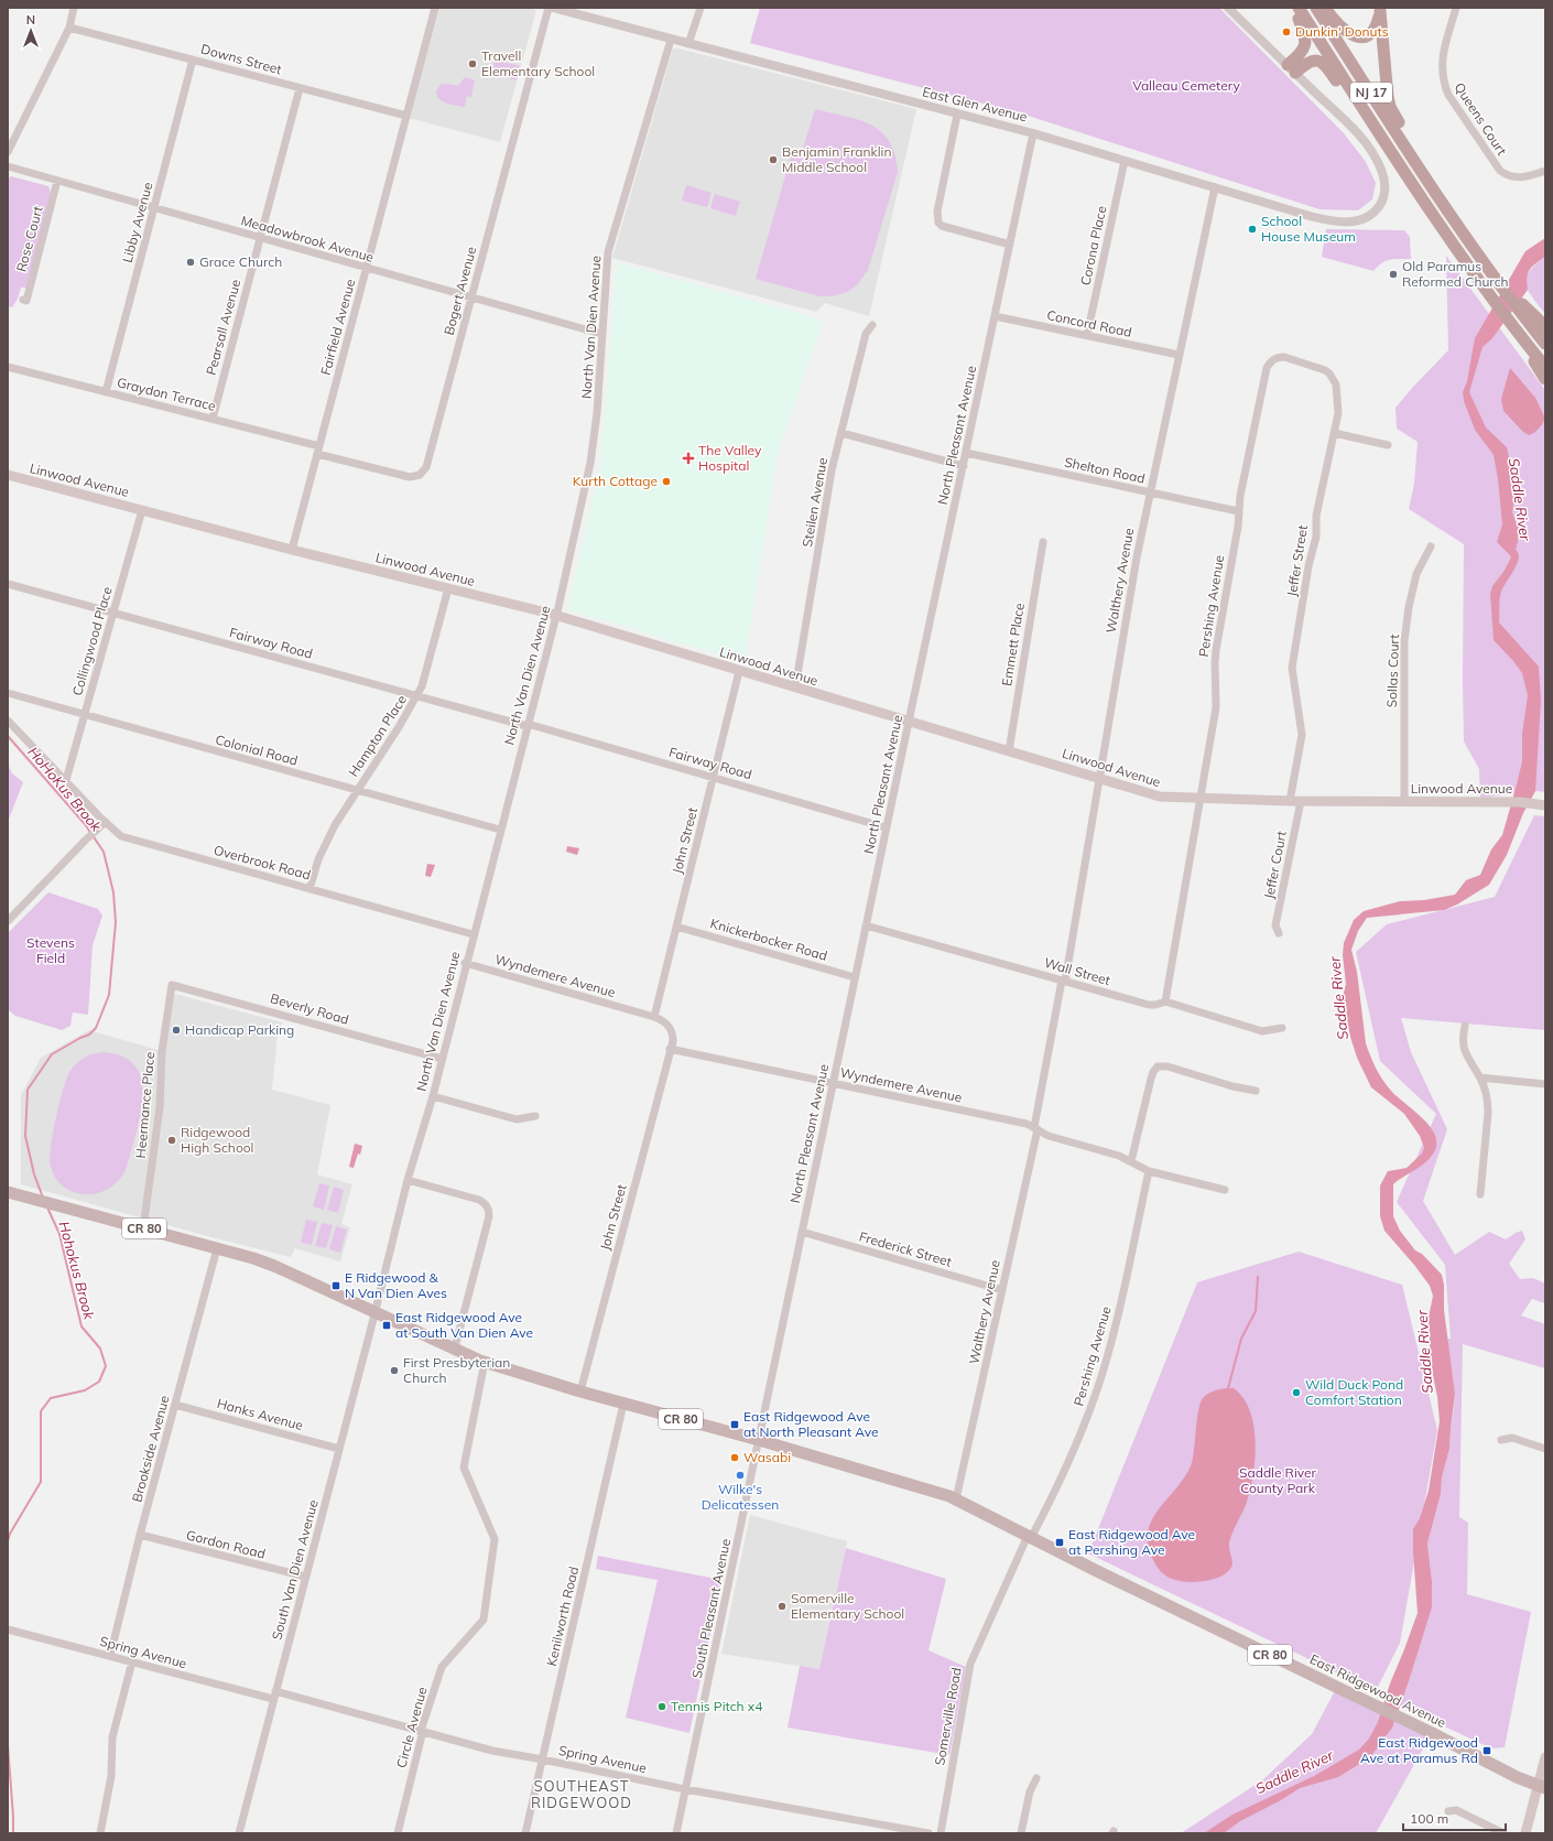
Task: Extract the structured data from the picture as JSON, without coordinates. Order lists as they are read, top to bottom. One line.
{"streets":{"highway":["NJ 17"],"main road":["Linwood Avenue","CR 80","East Ridgewood Avenue"],"street":["Downs Street","East Glen Avenue","Queens Court","Libby Avenue","Rose Court","Meadowbrook Avenue","Corona Place","Bogert Avenue","Concord Road","Pearsall Avenue","Fairfield Avenue","North Van Dien Avenue","Graydon Terrace","North Pleasant Avenue","Shelton Road","Steilen Avenue","Jeffer Street","Walthery Avenue","Pershing Avenue","Collingwood Place","Fairway Road","Emmett Place","Sollas Court","Hampton Place","Colonial Road","John Street","Overbrook Road","Jeffer Court","Knickerbocker Road","Wall Street","Wyndemere Avenue","Beverly Road","Heermance Place","Frederick Street","Hanks Avenue","Brookside Avenue","Gordon Road","South Van Dien Avenue","South Pleasant Avenue","Kenilworth Road","Spring Avenue","Somerville Road","Circle Avenue"]},"crossings":[["Downs Street","Libby Avenue"],["Downs Street","Pearsall Avenue"],["Downs Street","Fairfield Avenue"],["East Glen Avenue","Corona Place"],["East Glen Avenue","North Van Dien Avenue"],["East Glen Avenue","North Pleasant Avenue"],["East Glen Avenue","Walthery Avenue"],["Libby Avenue","Meadowbrook Avenue"],["Libby Avenue","Graydon Terrace"],["Rose Court","Meadowbrook Avenue"],["Meadowbrook Avenue","Bogert Avenue"],["Meadowbrook Avenue","Pearsall Avenue"],["Meadowbrook Avenue","Fairfield Avenue"],["Meadowbrook Avenue","North Van Dien Avenue"],["Corona Place","Concord Road"],["Bogert Avenue","Fairfield Avenue"],["Bogert Avenue","Graydon Terrace"],["Concord Road","North Pleasant Avenue"],["Concord Road","Walthery Avenue"],["Pearsall Avenue","Graydon Terrace"],["Fairfield Avenue","Graydon Terrace"],["Fairfield Avenue","Linwood Avenue"],["North Van Dien Avenue","Linwood Avenue"],["North Van Dien Avenue","Fairway Road"],["North Van Dien Avenue","Colonial Road"],["North Van Dien Avenue","Overbrook Road"],["North Van Dien Avenue","Wyndemere Avenue"],["North Van Dien Avenue","Beverly Road"],["North Van Dien Avenue","South Van Dien Avenue"],["North Van Dien Avenue","East Ridgewood Avenue"],["North Pleasant Avenue","Shelton Road"],["North Pleasant Avenue","Linwood Avenue"],["North Pleasant Avenue","Fairway Road"],["North Pleasant Avenue","Knickerbocker Road"],["North Pleasant Avenue","Wall Street"],["North Pleasant Avenue","Wyndemere Avenue"],["North Pleasant Avenue","Frederick Street"],["North Pleasant Avenue","South Pleasant Avenue"],["North Pleasant Avenue","East Ridgewood Avenue"],["Shelton Road","Walthery Avenue"],["Shelton Road","Pershing Avenue"],["Linwood Avenue","Steilen Avenue"],["Linwood Avenue","Jeffer Street"],["Linwood Avenue","Walthery Avenue"],["Linwood Avenue","Pershing Avenue"],["Linwood Avenue","Collingwood Place"],["Linwood Avenue","Emmett Place"],["Linwood Avenue","Sollas Court"],["Linwood Avenue","Hampton Place"],["Linwood Avenue","John Street"],["Linwood Avenue","Jeffer Court"],["Jeffer Street","Pershing Avenue"],["Walthery Avenue","Wall Street"],["Walthery Avenue","Wyndemere Avenue"],["Walthery Avenue","Frederick Street"],["Walthery Avenue","East Ridgewood Avenue"],["Pershing Avenue","Wall Street"],["Pershing Avenue","Wyndemere Avenue"],["Pershing Avenue","East Ridgewood Avenue"],["Pershing Avenue","Somerville Road"],["Collingwood Place","Fairway Road"],["Collingwood Place","Colonial Road"],["Collingwood Place","Overbrook Road"],["Fairway Road","Hampton Place"],["Fairway Road","John Street"],["Hampton Place","Colonial Road"],["Hampton Place","Overbrook Road"],["John Street","Knickerbocker Road"],["John Street","Wyndemere Avenue"],["John Street","East Ridgewood Avenue"],["Beverly Road","Heermance Place"],["Heermance Place","East Ridgewood Avenue"],["Hanks Avenue","Brookside Avenue"],["Hanks Avenue","South Van Dien Avenue"],["Brookside Avenue","Gordon Road"],["Brookside Avenue","Spring Avenue"],["Brookside Avenue","East Ridgewood Avenue"],["Gordon Road","South Van Dien Avenue"],["South Van Dien Avenue","Spring Avenue"],["South Van Dien Avenue","East Ridgewood Avenue"],["South Pleasant Avenue","Spring Avenue"],["South Pleasant Avenue","East Ridgewood Avenue"],["Kenilworth Road","Spring Avenue"],["Kenilworth Road","East Ridgewood Avenue"],["Spring Avenue","Circle Avenue"],["East Ridgewood Avenue","Somerville Road"],["East Ridgewood Avenue","Circle Avenue"]],"districts":["SOUTHEAST RIDGEWOOD"],"water":["Saddle River","HoHoKus Brook","Hohokus Brook"],"parks":["Valleau Cemetery","Stevens Field","Saddle River County Park"],"places":{"other":["Dunkin' Donuts","Travell Elementary School","Benjamin Franklin Middle School","School House Museum","Grace Church","Old Paramus Reformed Church","Kurth Cottage","Handicap Parking","Ridgewood High School","First Presbyterian Church","Wild Duck Pond Comfort Station","Wasabi","Wilke's Delicatessen","Somerville Elementary School","Tennis Pitch x4"],"health":["The Valley Hospital"],"transit":["E Ridgewood & N Van Dien Aves","East Ridgewood Ave at South Van Dien Ave","East Ridgewood Ave at North Pleasant Ave","East Ridgewood Ave at Pershing Ave","East Ridgewood Ave at Paramus Rd"]},"scale_bar":"100 m","north":"top"}
